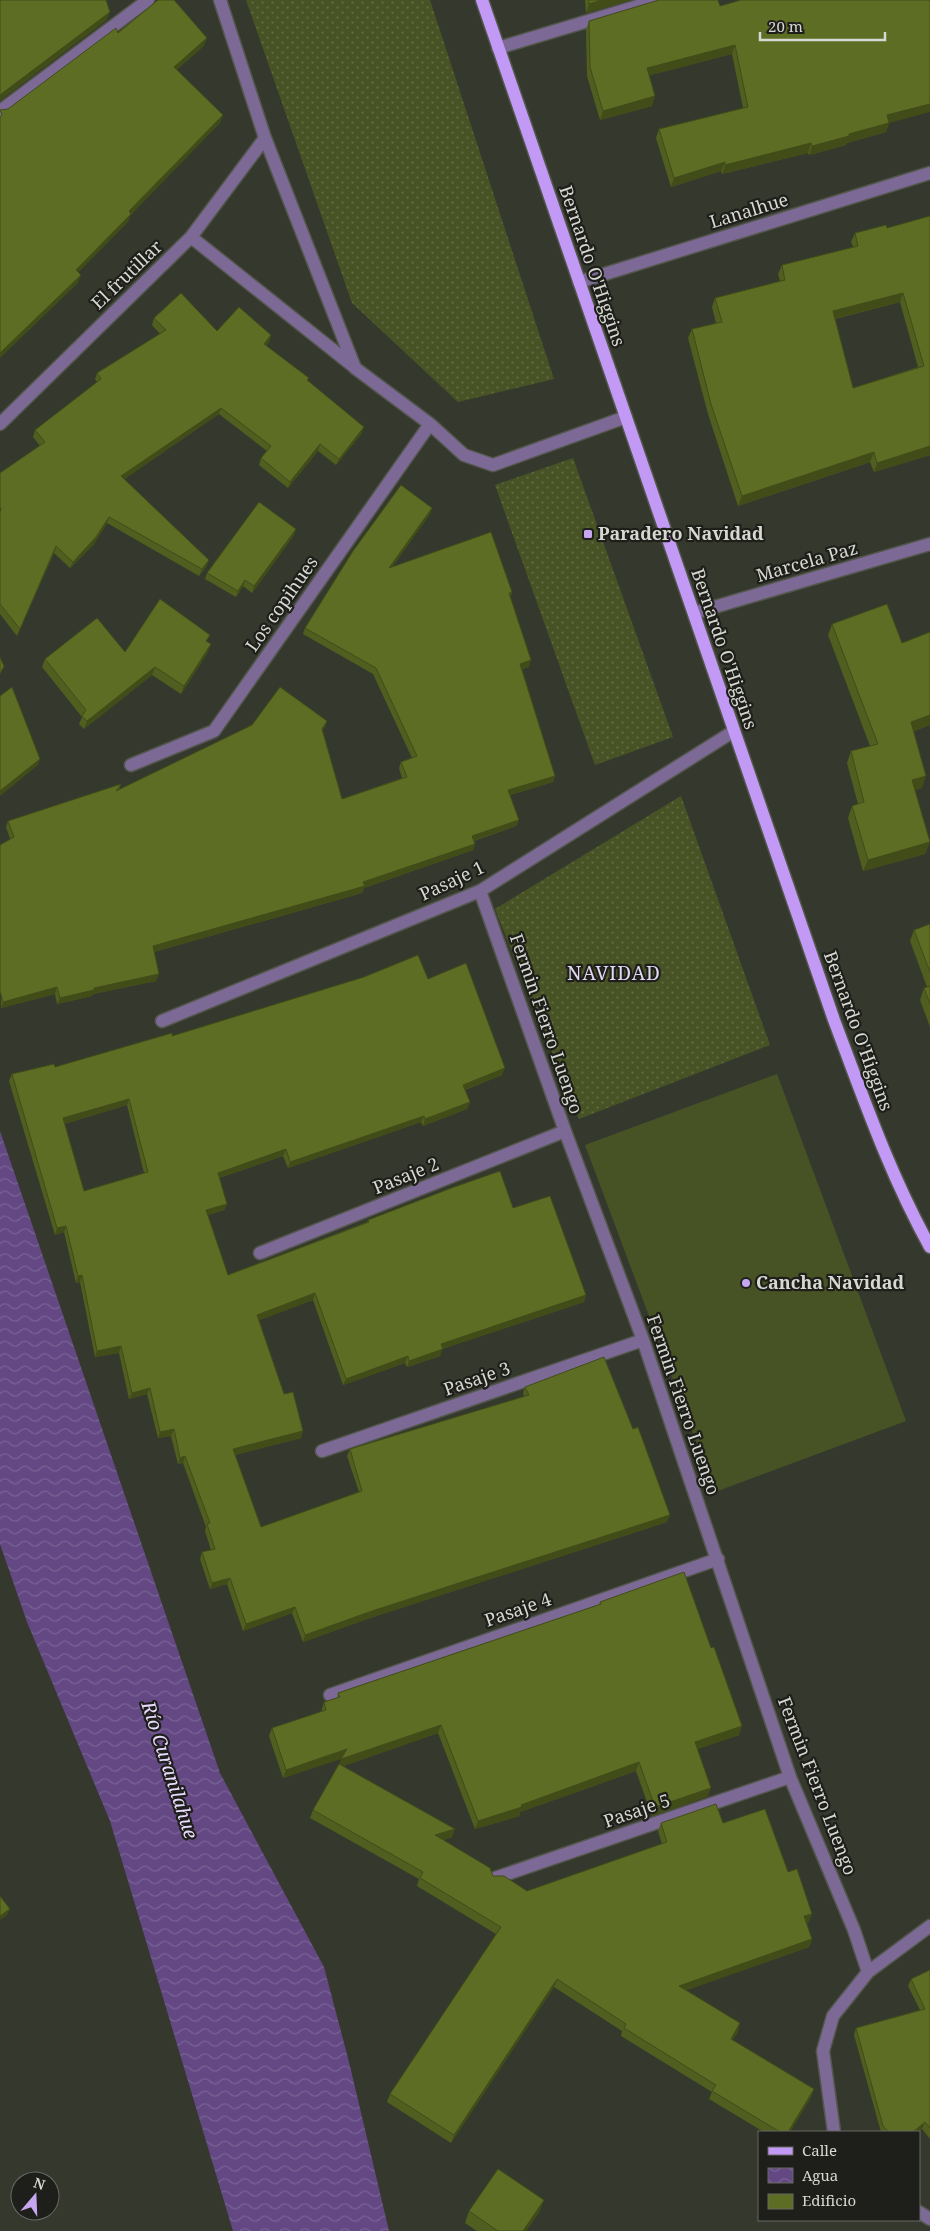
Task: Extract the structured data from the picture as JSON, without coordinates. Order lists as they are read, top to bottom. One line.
{"streets":{"main road":["Bernardo O'Higgins"],"street":["Lanalhue","El frutillar","Marcela Paz","Los copihues","Pasaje 1","Fermin Fierro Luengo","Pasaje 2","Pasaje 3","Pasaje 4","Pasaje 5"]},"crossings":[["Lanalhue","Bernardo O'Higgins"],["Bernardo O'Higgins","Marcela Paz"],["Bernardo O'Higgins","Pasaje 1"],["Pasaje 1","Fermin Fierro Luengo"],["Fermin Fierro Luengo","Pasaje 2"],["Fermin Fierro Luengo","Pasaje 3"],["Fermin Fierro Luengo","Pasaje 4"],["Fermin Fierro Luengo","Pasaje 5"]],"districts":["NAVIDAD"],"water":["Río Curanilahue"],"places":{"transit":["Paradero Navidad"],"other":["Cancha Navidad"]},"legend":["Calle","Agua","Edificio"],"scale_bar":"20 m","north":"top"}
